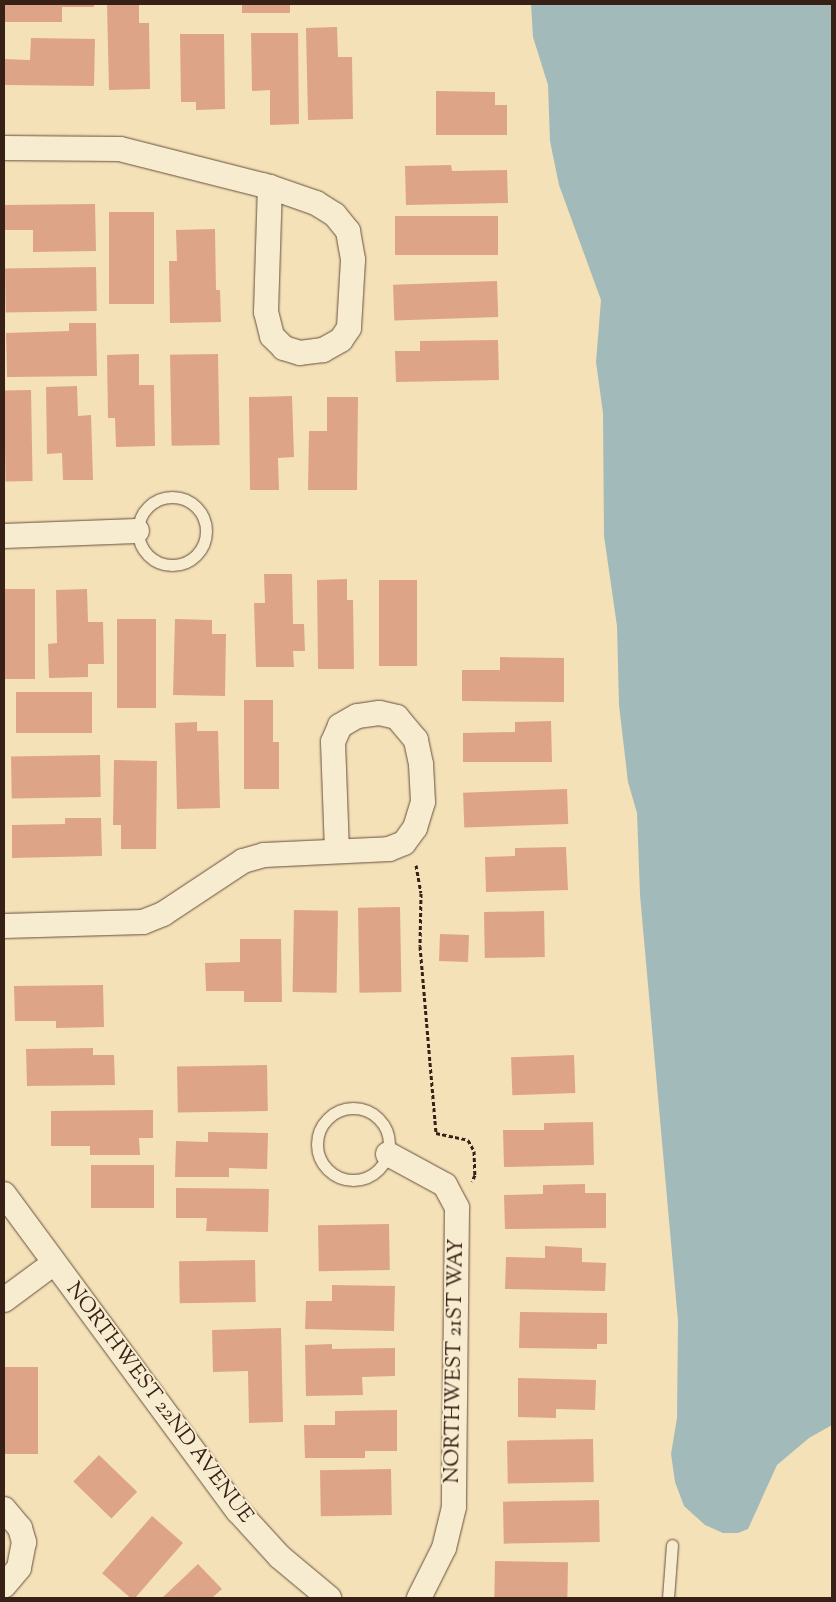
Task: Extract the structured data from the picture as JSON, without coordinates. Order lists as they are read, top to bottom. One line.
{"streets":{"street":["NORTHWEST 21ST WAY","NORTHWEST 22ND AVENUE"]}}
